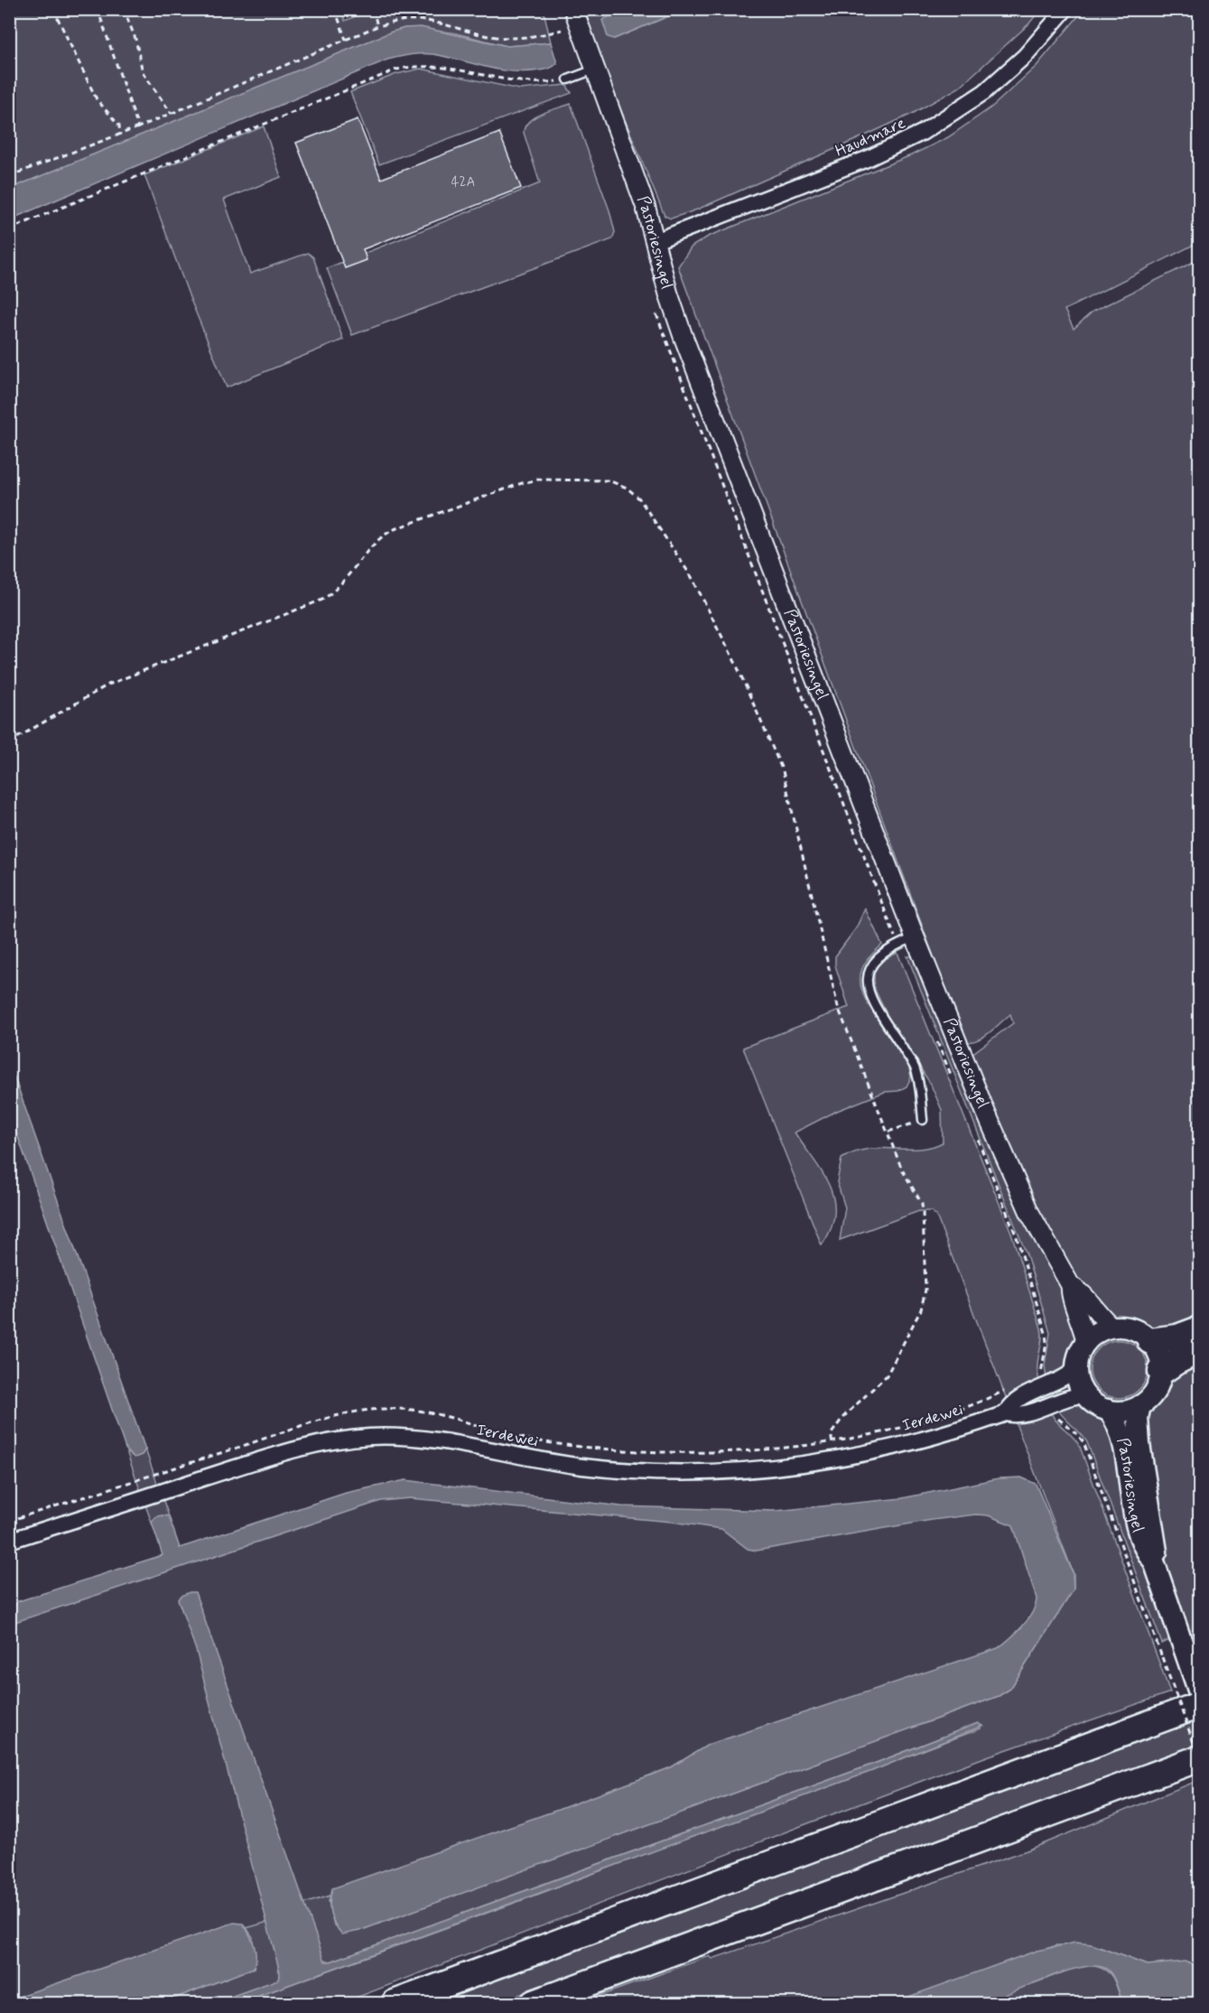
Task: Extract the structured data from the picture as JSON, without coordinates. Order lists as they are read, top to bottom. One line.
{"streets":{"main road":["Pastoriesingel"],"street":["Haudmare","Ierdewei"]},"crossings":[["Haudmare","Pastoriesingel"],["Pastoriesingel","Ierdewei"]],"house_numbers":["42A"]}
